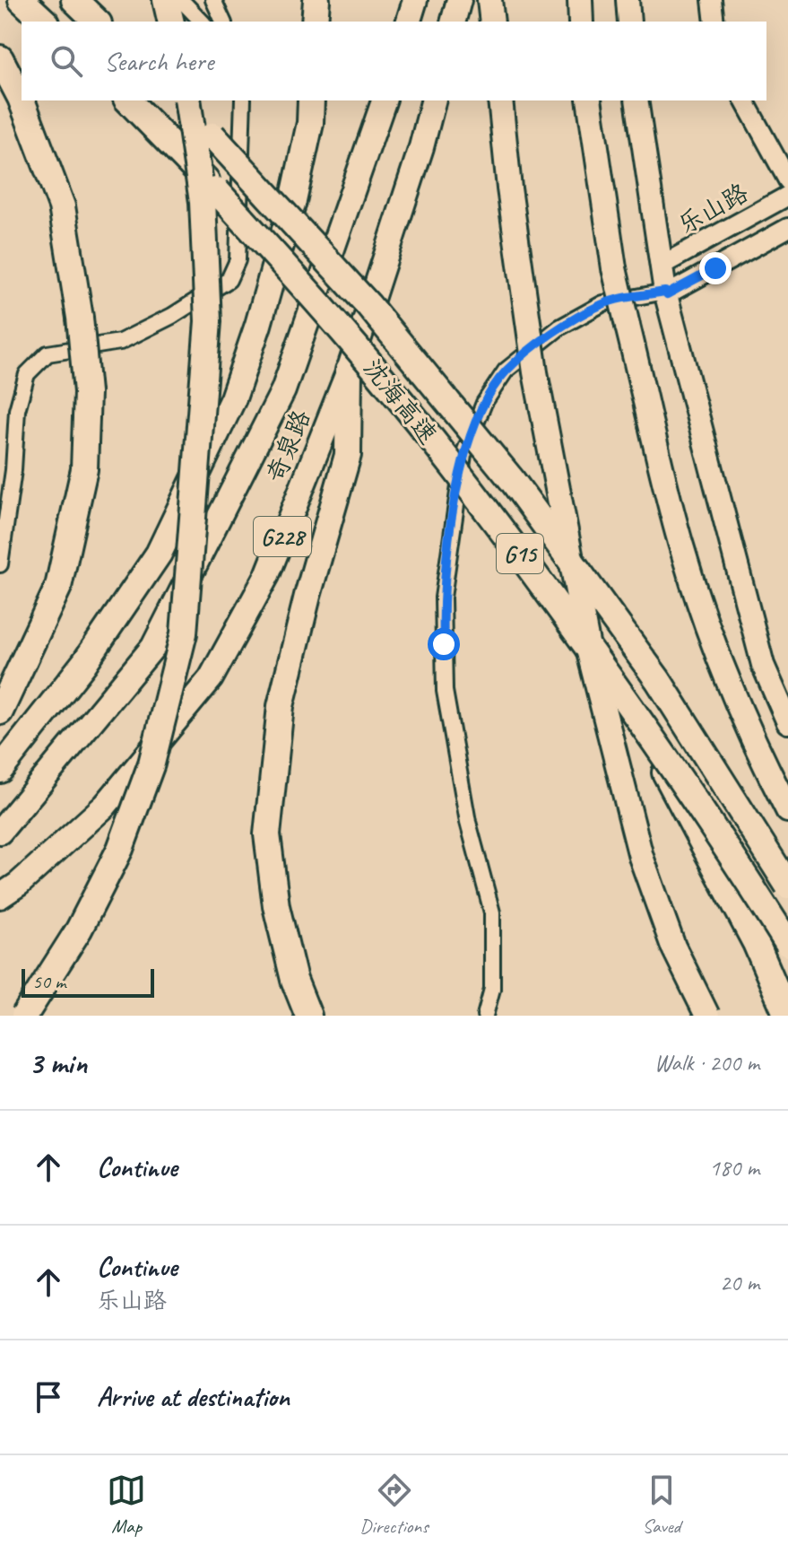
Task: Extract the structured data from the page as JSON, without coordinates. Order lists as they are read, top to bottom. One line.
{"streets":{"highway":["沈海高速","奇泉路","G228","G15"],"street":["乐山路"]},"scale_bar":"50 m","page":{"search":"Search here","scale":"50 m","heading":["3 min","Walk · 200 m"],"list":[["Continue","180 m"],["Continue","乐山路","20 m"],"Arrive at destination"],"nav":["Map","Directions","Saved"]}}
